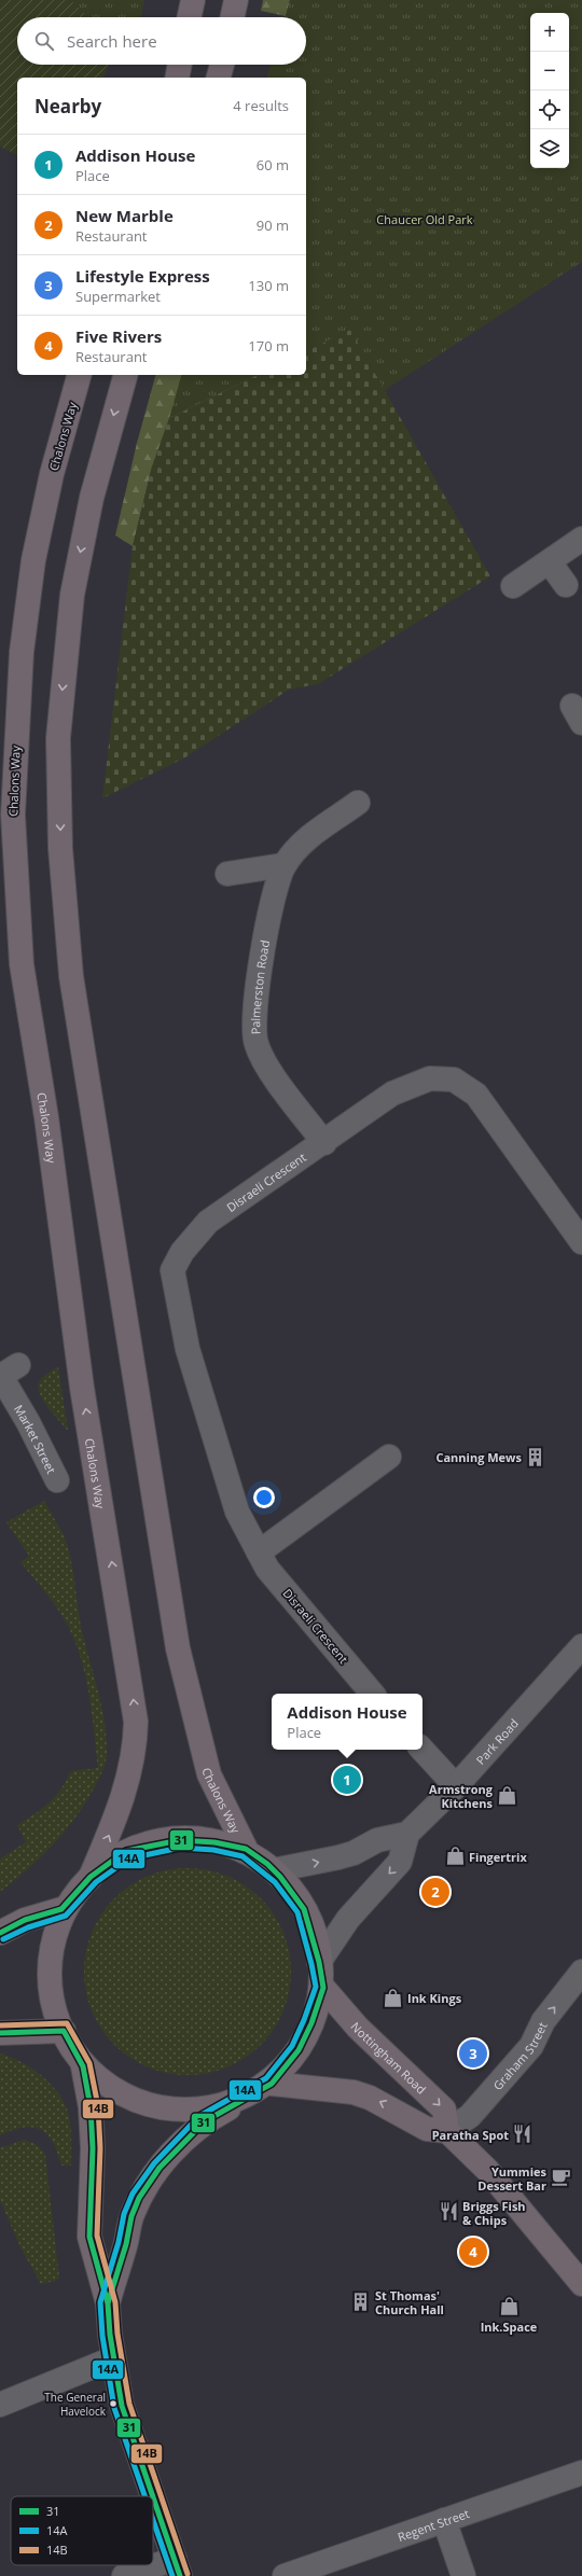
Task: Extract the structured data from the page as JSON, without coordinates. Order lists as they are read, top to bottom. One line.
{"streets":{"main road":["Chalons Way","Nottingham Road"],"street":["Palmerston Road","Disraeli Crescent","Market Street","Park Road","Graham Street","Regent Street"]},"crossings":[["Palmerston Road","Disraeli Crescent"],["Graham Street","Nottingham Road"]],"one_way":["Graham Street","Nottingham Road"],"parks":["Chaucer Old Park"],"places":{"building":["Canning Mews","St Thomas' Church Hall"],"shop":["Armstrong Kitchens","Fingertrix","Ink Kings","Ink.Space"],"restaurant":["Paratha Spot","Briggs Fish & Chips"],"cafe":["Yummies Dessert Bar"],"other":["The General Havelock"]},"lines":["transit line 31","transit line 14A","transit line 14B"],"legend":["31","14A","14B"],"page":{"map_buttons":["+","−"],"search":"Search here","heading":["Nearby","4 results"],"list":[{"mark":"1","name":"Addison House","note":"Place","value":"60 m"},{"mark":"2","name":"New Marble","note":"Restaurant","value":"90 m"},{"mark":"3","name":"Lifestyle Express","note":"Supermarket","value":"130 m"},{"mark":"4","name":"Five Rivers","note":"Restaurant","value":"170 m"}],"popup":["Addison House","Place"],"pins":["1","2","3","4"]}}
